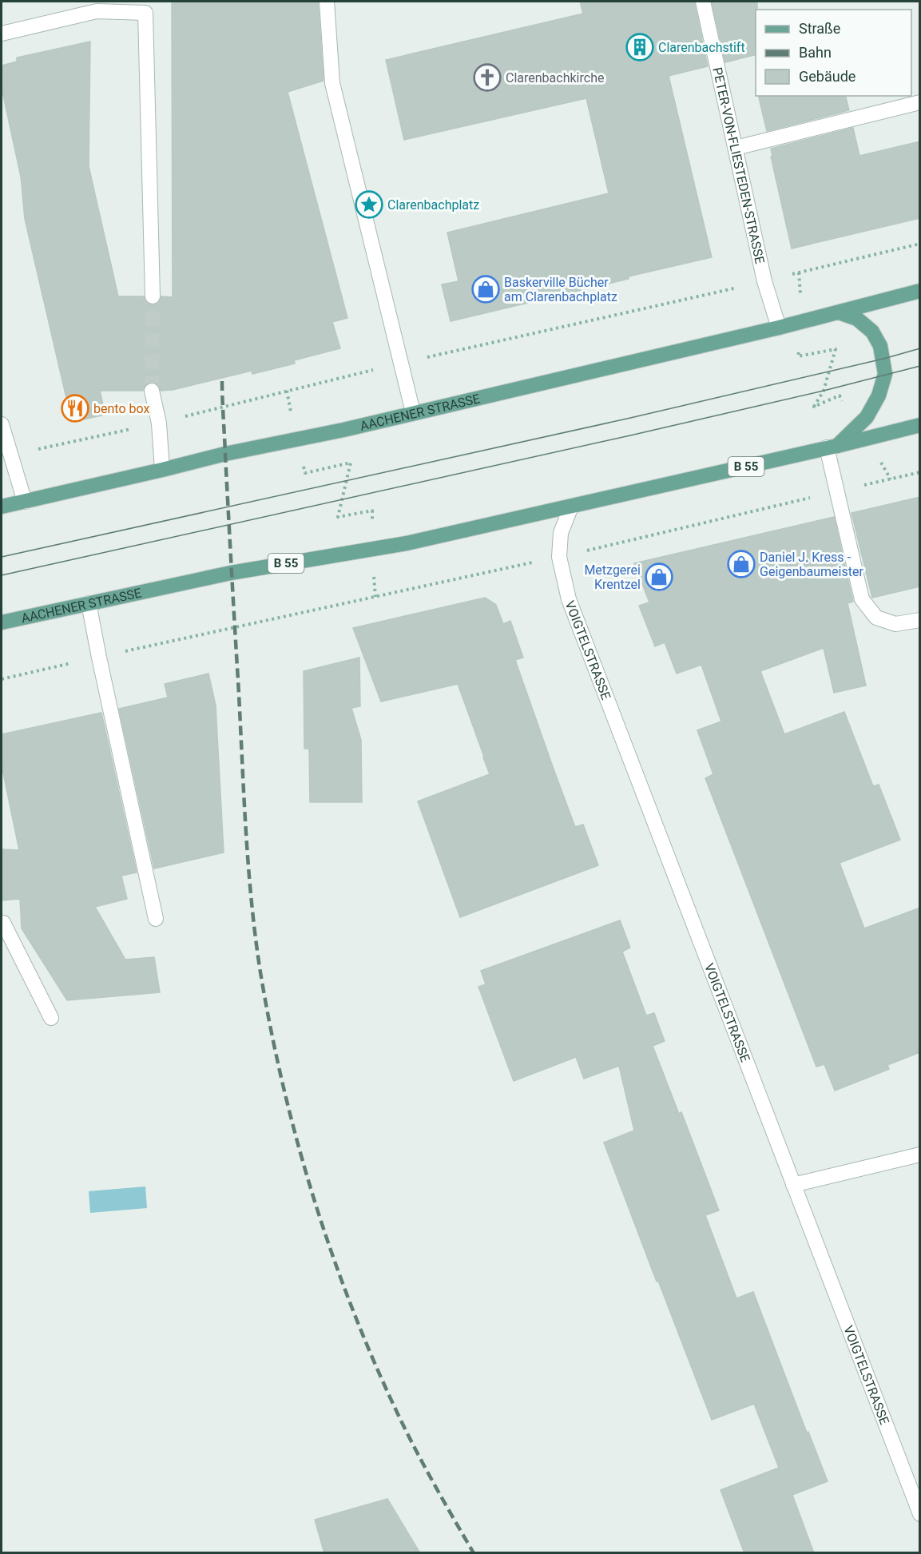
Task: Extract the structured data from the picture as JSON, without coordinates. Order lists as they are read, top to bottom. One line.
{"streets":{"main road":["AACHENER STRASSE","B 55"],"street":["PETER-VON-FLIESTEDEN-STRASSE","VOIGTELSTRASSE"]},"crossings":[["PETER-VON-FLIESTEDEN-STRASSE","AACHENER STRASSE"],["AACHENER STRASSE","VOIGTELSTRASSE"]],"places":{"building":["Clarenbachstift"],"church":["Clarenbachkirche"],"place":["Clarenbachplatz"],"shop":["Baskerville Bücher am Clarenbachplatz","Daniel J. Kress - Geigenbaumeister","Metzgerei Krentzel"],"restaurant":["bento box"]},"legend":["Straße","Bahn","Gebäude"]}
